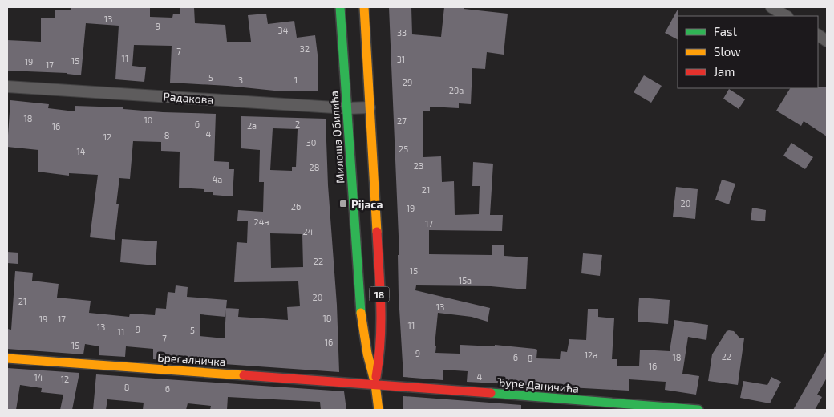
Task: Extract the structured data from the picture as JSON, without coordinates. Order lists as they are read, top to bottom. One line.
{"streets":{"main road":["Милоша Обилића","18","Брегалничка","Ђуре Даничића"],"street":["Радакова"]},"crossings":[["Радакова","Милоша Обилића"],["Милоша Обилића","Брегалничка"],["Милоша Обилића","Ђуре Даничића"],["Брегалничка","Ђуре Даничића"]],"places":{"transit":["Pijaca"]},"house_numbers":["13","9","34","33","32","7","11","31","15","19","17","5","3","1","29","29a","18","10","27","6","2","2a","16","4","8","12","30","25","14","23","28","4a","21","20","26","19","24a","17","24","22","15","15a","20","21","13","18","19","17","11","13","9","5","11","7","16","15","9","12a","22","6","18","8","16","4","14","12","8","6"],"legend":["Fast","Slow","Jam"]}
